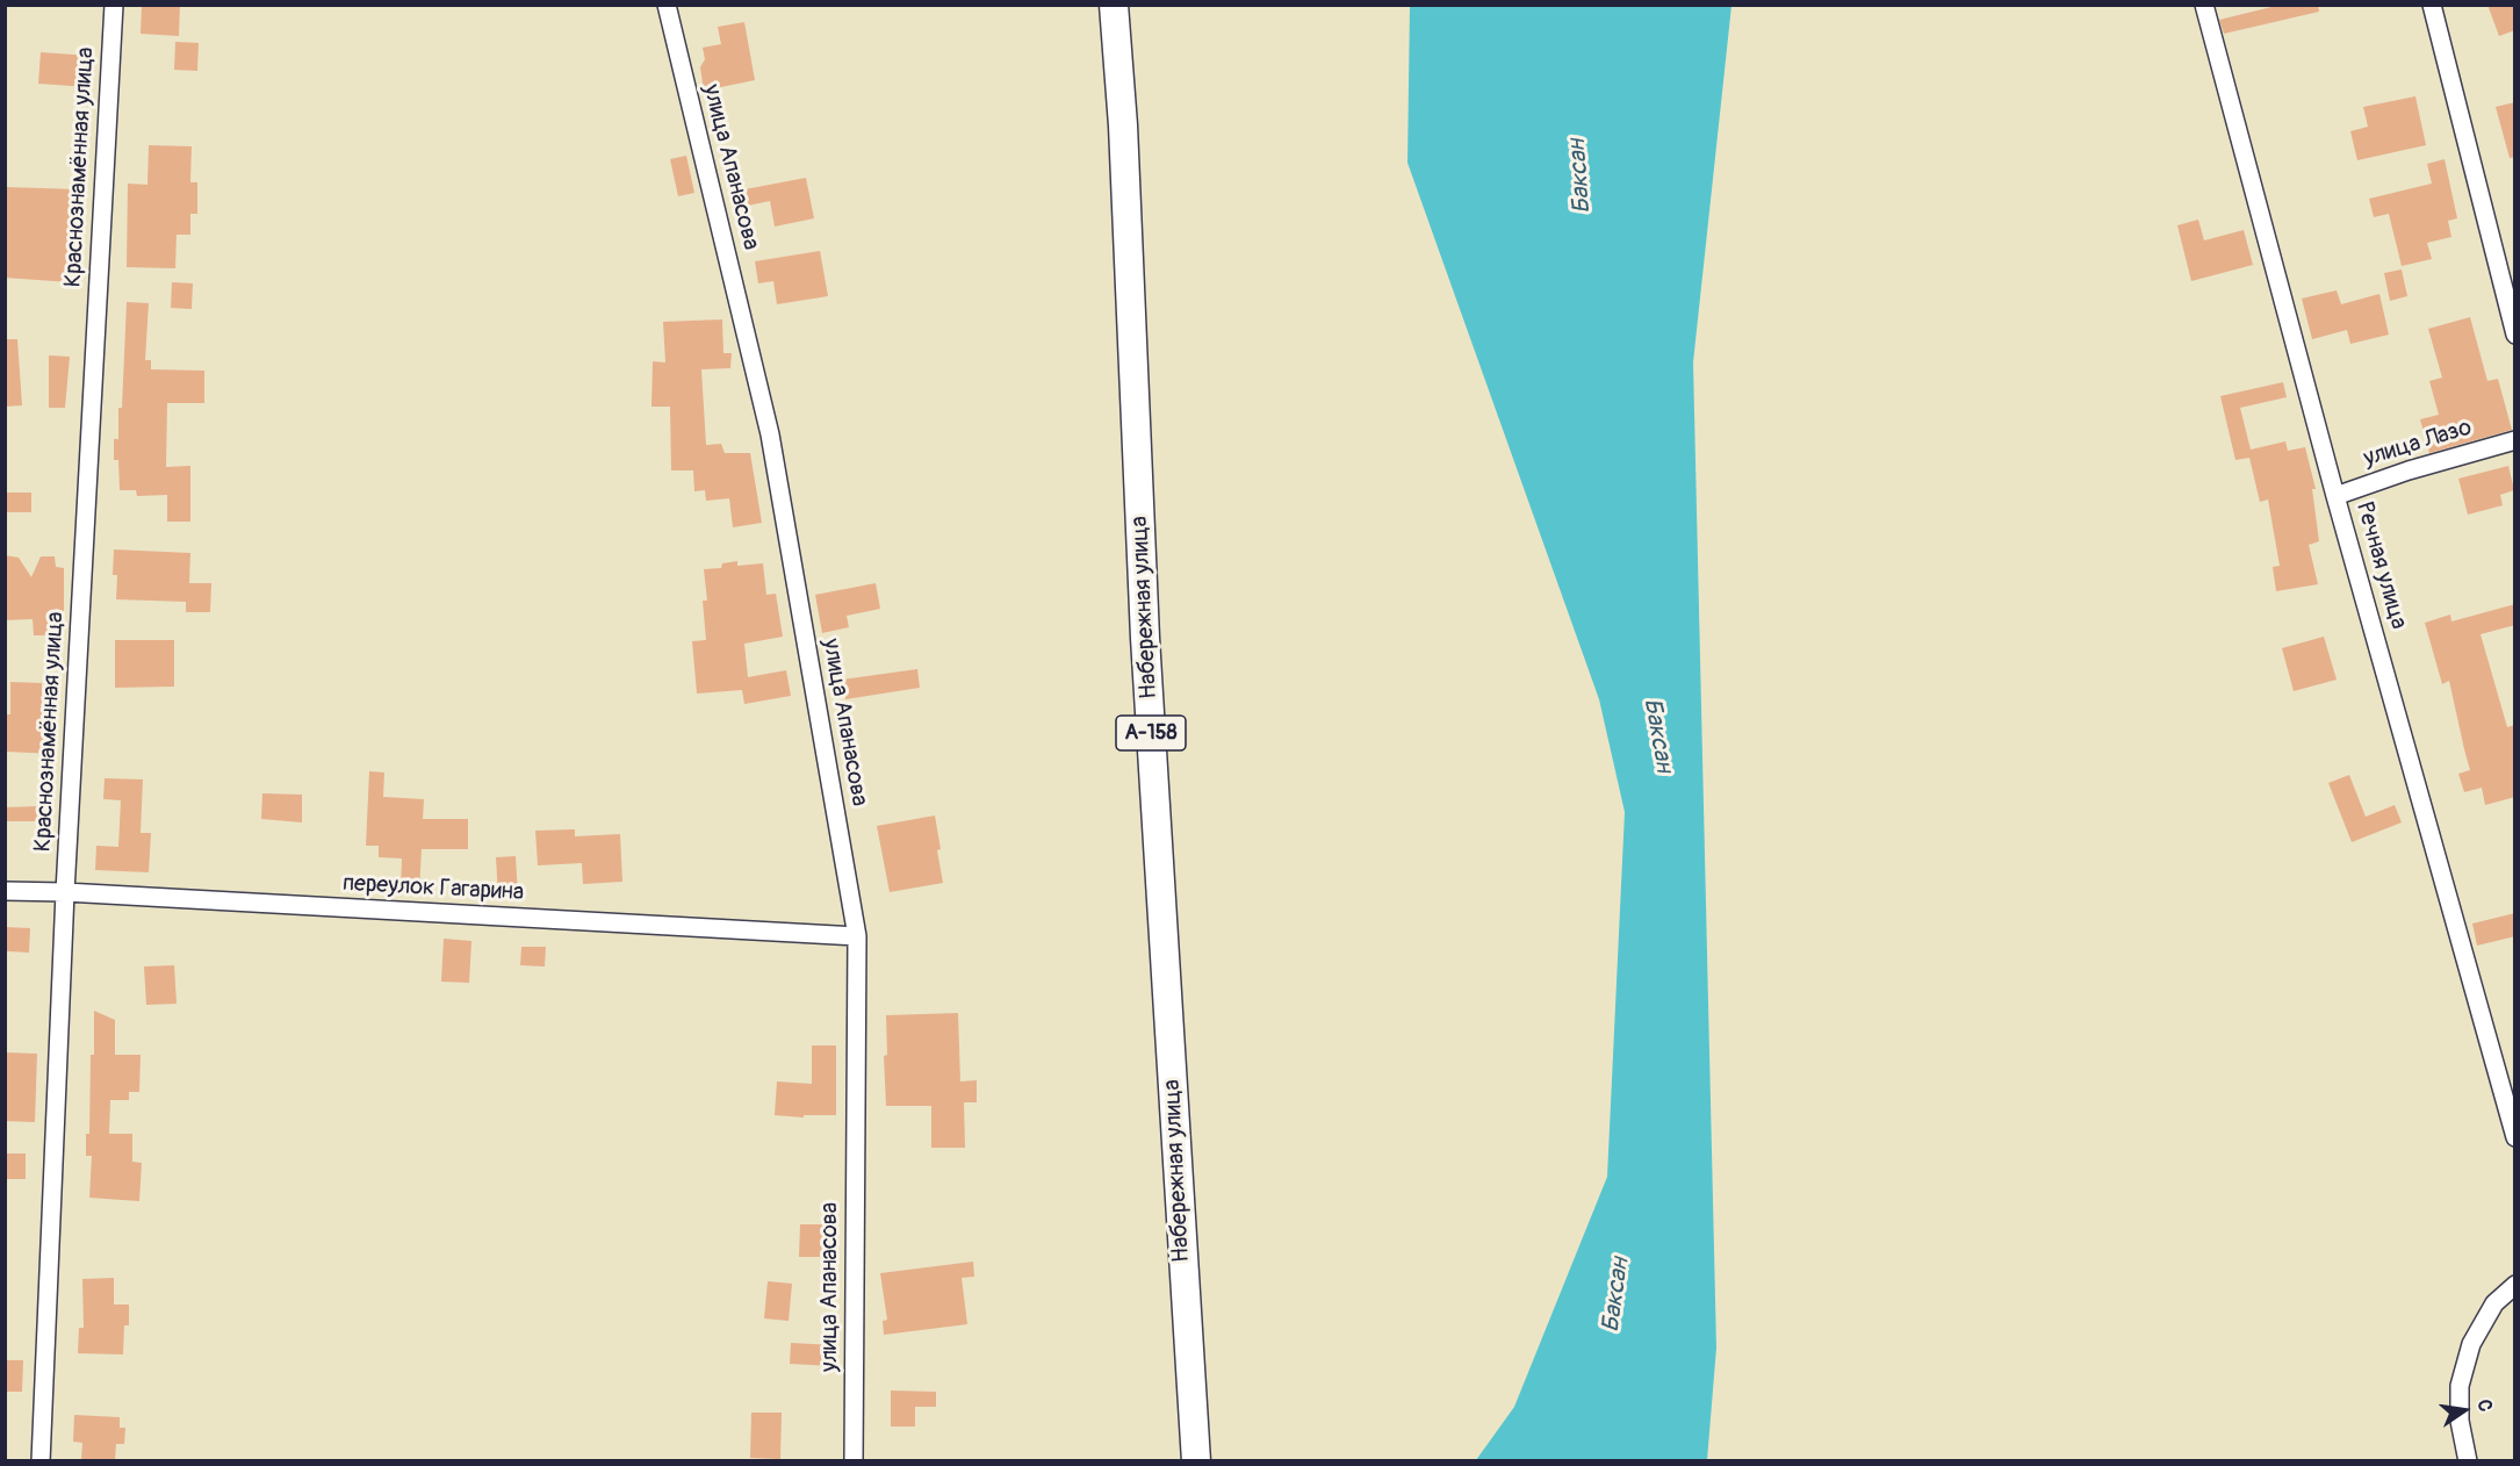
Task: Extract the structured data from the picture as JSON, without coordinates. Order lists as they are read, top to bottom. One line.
{"streets":{"main road":["Набережная улица","А-158"],"street":["Краснознамённая улица","улица Апанасова","улица Лазо","Речная улица","переулок Гагарина"]},"crossings":[["Краснознамённая улица","переулок Гагарина"],["улица Апанасова","переулок Гагарина"],["улица Лазо","Речная улица"]],"water":["Баксан"],"north":"right"}
